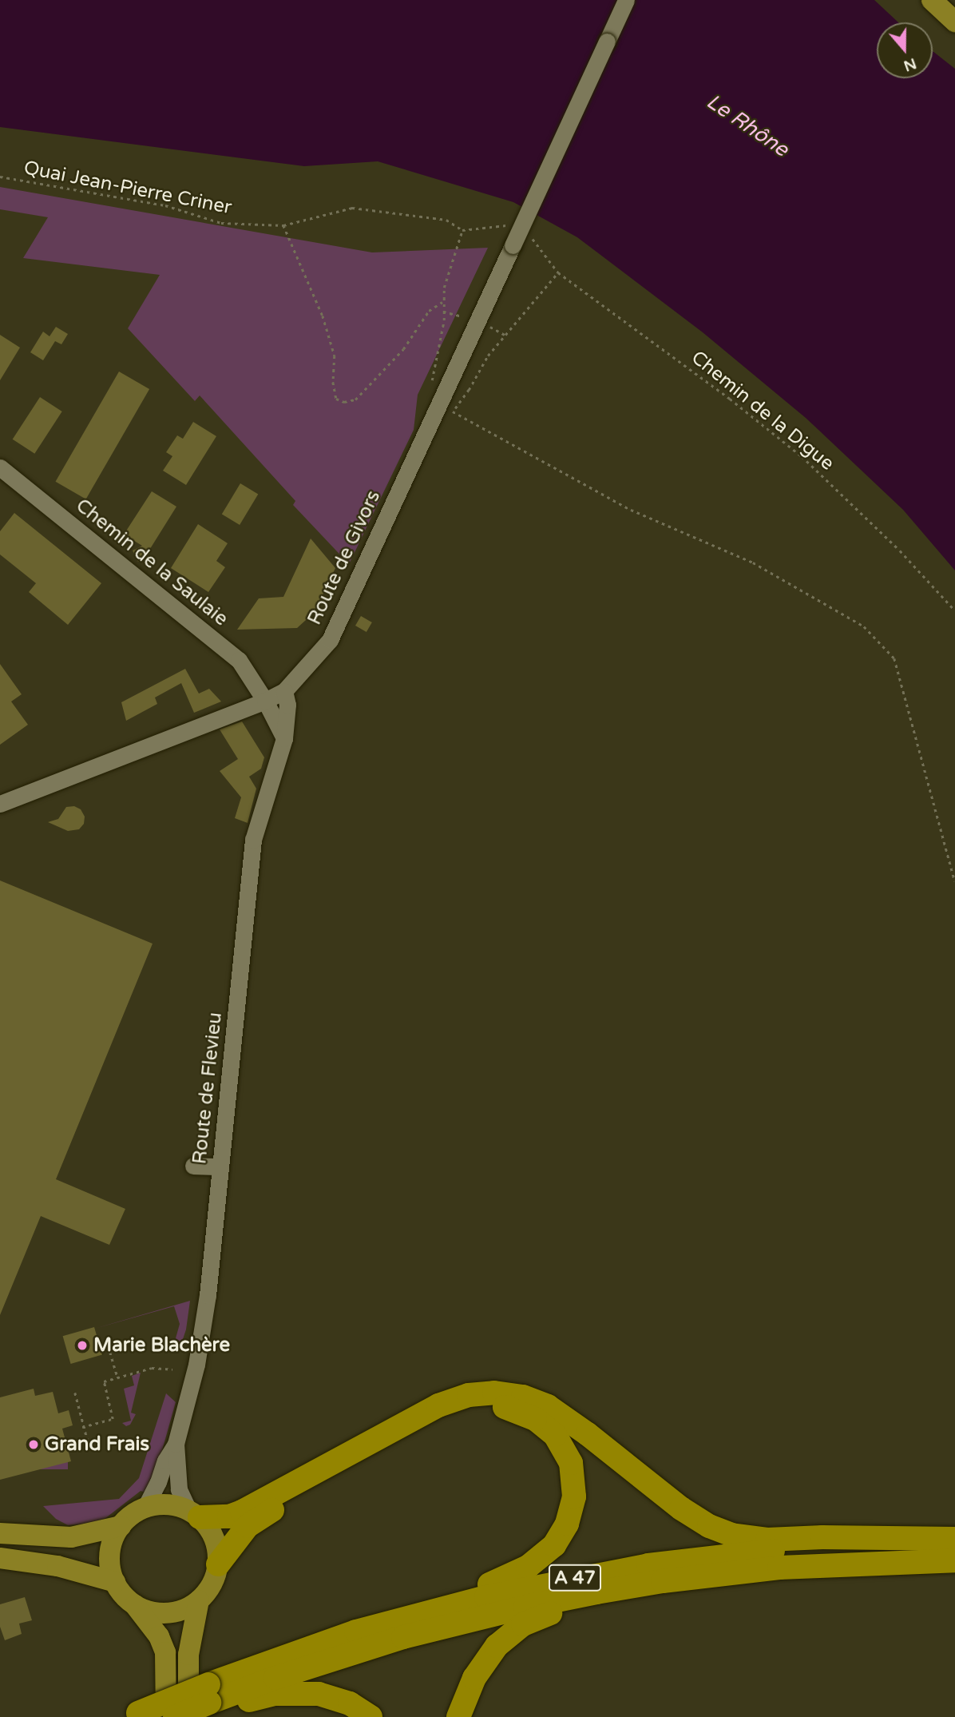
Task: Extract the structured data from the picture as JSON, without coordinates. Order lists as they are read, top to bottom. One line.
{"streets":{"highway":["A 47"],"street":["Route de Givors","Chemin de la Saulaie","Route de Flevieu"],"path":["Quai Jean-Pierre Criner","Chemin de la Digue"]},"crossings":[["Route de Givors","Chemin de la Saulaie"],["Route de Givors","Route de Flevieu"]],"water":["Le Rhône"],"places":["Marie Blachère","Grand Frais"],"north":"bottom"}
